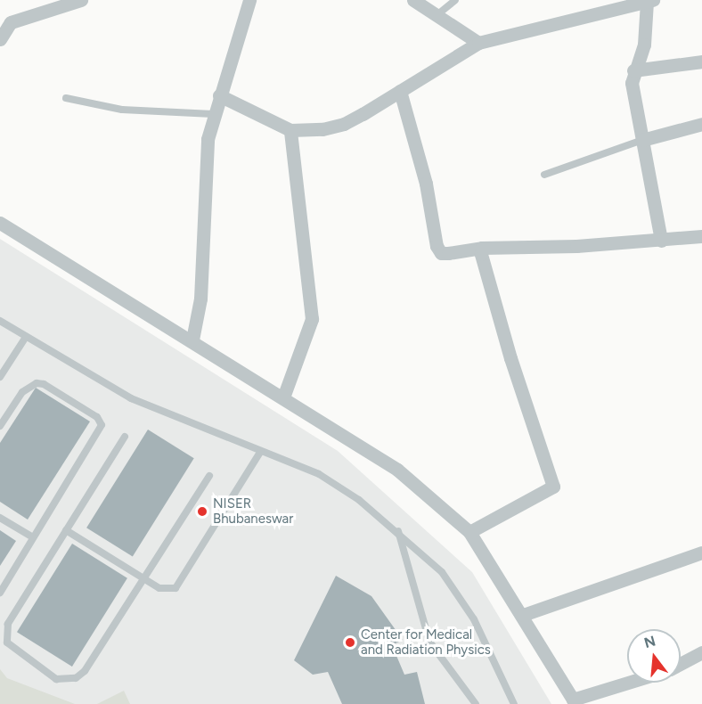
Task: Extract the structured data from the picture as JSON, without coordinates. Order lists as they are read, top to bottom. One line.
{"places":["NISER Bhubaneswar","Center for Medical and Radiation Physics"],"north":"top"}
